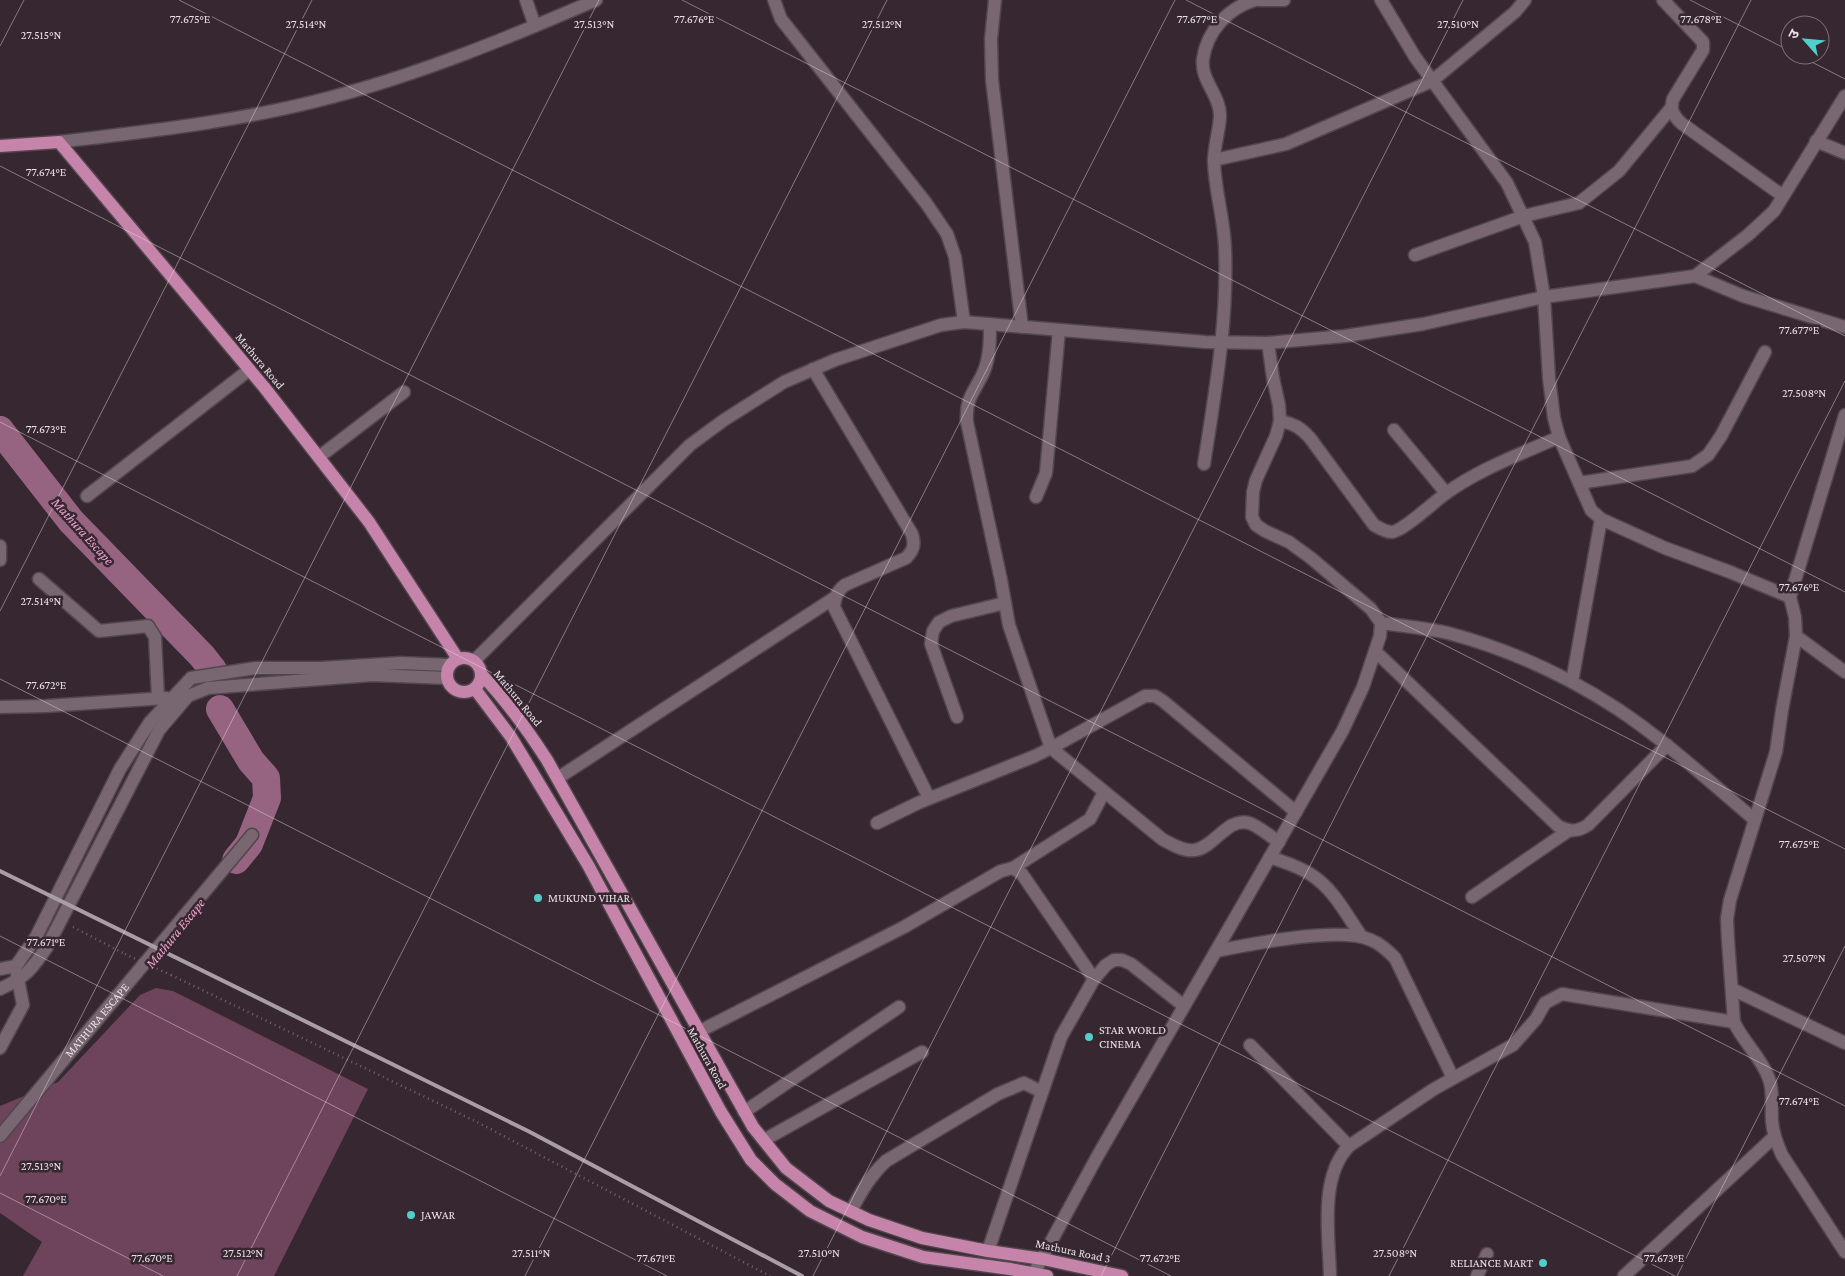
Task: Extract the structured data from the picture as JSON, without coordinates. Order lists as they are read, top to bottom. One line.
{"streets":{"main road":["Mathura Road","Mathura Road 3"],"street":["MATHURA ESCAPE"]},"crossings":[["Mathura Road","Mathura Road 3"]],"water":["Mathura Escape"],"places":["MUKUND VIHAR","STAR WORLD CINEMA","JAWAR","RELIANCE MART"],"north":"top left","coordinates":["77.675°E","77.676°E","77.677°E","77.678°E","27.514°N","27.513°N","27.512°N","27.510°N","27.515°N","77.674°E","27.508°N","77.673°E","77.672°E","77.671°E","27.507°N","77.670°E","27.511°N"]}
